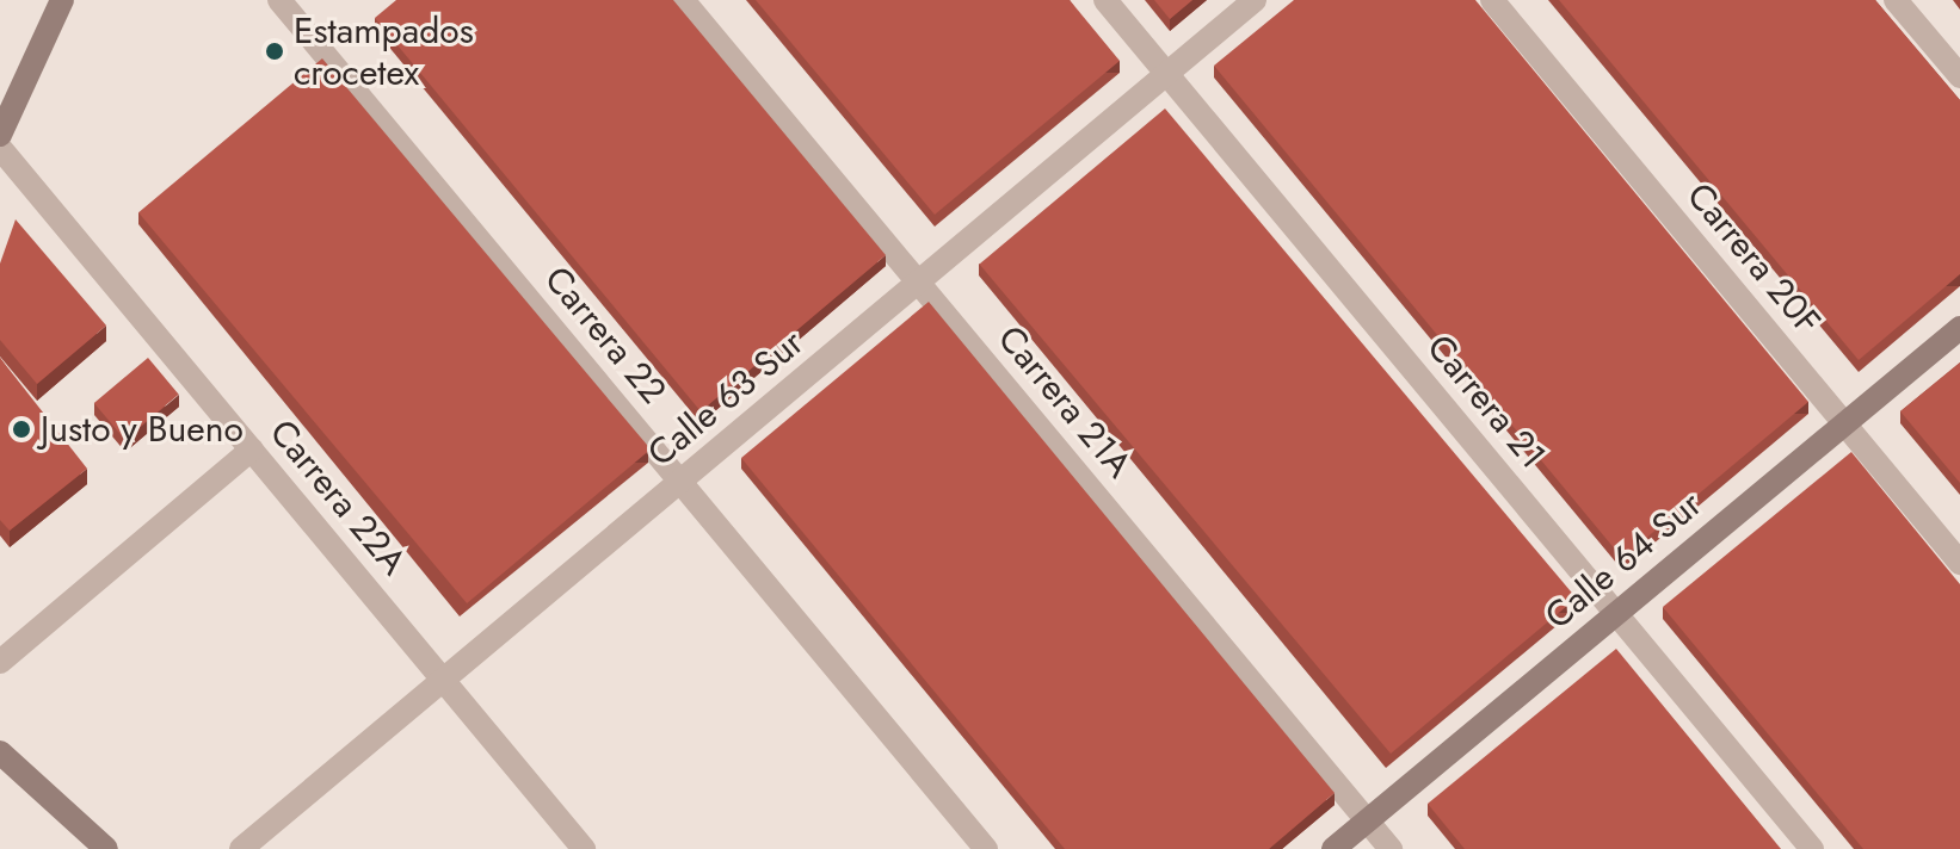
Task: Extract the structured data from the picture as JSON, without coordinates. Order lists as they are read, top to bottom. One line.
{"streets":{"street":["Carrera 20F","Carrera 22","Calle 63 Sur","Carrera 21A","Carrera 21","Carrera 22A","Calle 64 Sur"]},"crossings":[["Carrera 20F","Calle 64 Sur"],["Carrera 22","Calle 63 Sur"],["Calle 63 Sur","Carrera 21A"],["Calle 63 Sur","Carrera 21"],["Calle 63 Sur","Carrera 22A"],["Carrera 21A","Calle 64 Sur"],["Carrera 21","Calle 64 Sur"]],"places":["Estampados crocetex","Justo y Bueno"]}
